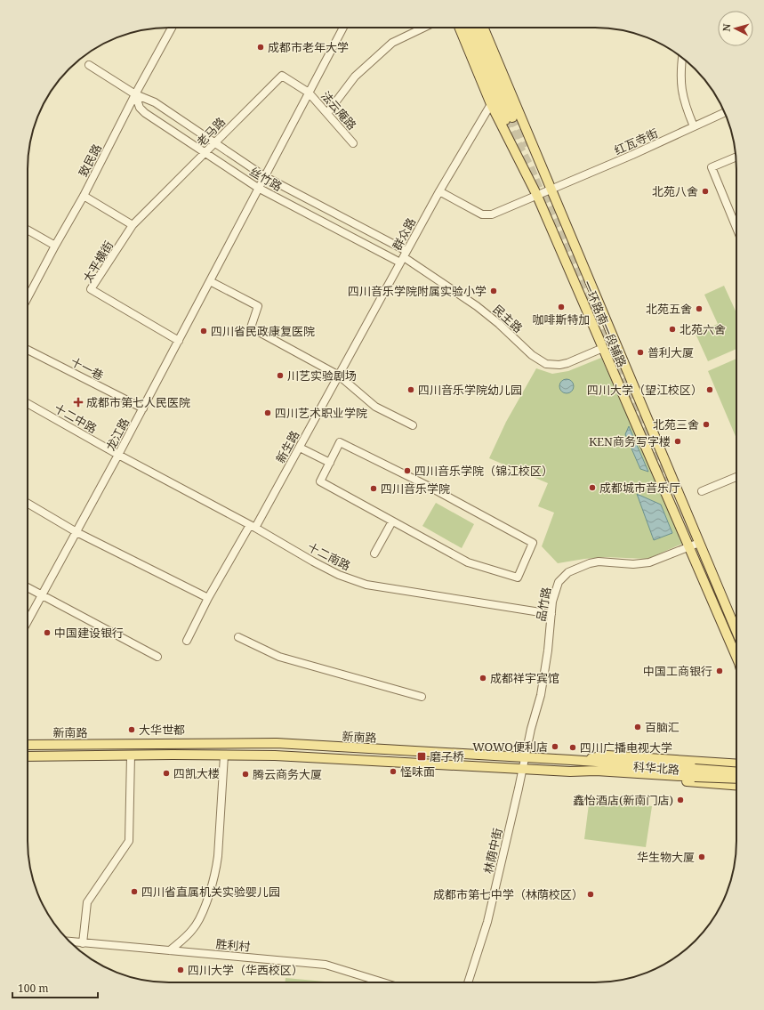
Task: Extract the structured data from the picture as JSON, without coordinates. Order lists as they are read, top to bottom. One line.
{"streets":{"main road":["一环路南一段辅路","新南路","科华北路"],"street":["法云庵路","老马路","红瓦寺街","致民路","丝竹路","群众路","太平横街","民主路","十一巷","十二中路","龙江路","新生路","十二南路","品竹路","林荫中街","胜利村"]},"crossings":[["法云庵路","老马路"],["老马路","丝竹路"],["老马路","太平横街"],["红瓦寺街","群众路"],["红瓦寺街","一环路南一段辅路"],["致民路","丝竹路"],["丝竹路","群众路"],["丝竹路","民主路"],["丝竹路","龙江路"],["群众路","民主路"],["群众路","一环路南一段辅路"],["群众路","新生路"],["太平横街","龙江路"],["民主路","一环路南一段辅路"],["一环路南一段辅路","品竹路"],["十一巷","龙江路"],["十二中路","龙江路"],["十二中路","十二南路"],["龙江路","十二南路"],["新生路","十二南路"],["十二南路","品竹路"],["品竹路","新南路"],["品竹路","林荫中街"],["新南路","科华北路"],["新南路","林荫中街"]],"places":{"other":["成都市老年大学","北苑八舍","四川音乐学院附属实验小学","咖啡斯特加","北苑五舍","北苑六舍","四川省民政康复医院","普利大厦","川艺实验剧场","四川音乐学院幼儿园","四川大学（望江校区）","四川艺术职业学院","北苑三舍","KEN商务写字楼","四川音乐学院（锦江校区）","成都城市音乐厅","四川音乐学院","中国建设银行","中国工商银行","成都祥宇宾馆","百脑汇","大华世都","WOWO便利店","四川广播电视大学","怪味面","四凯大楼","腾云商务大厦","鑫怡酒店(新南门店)","华生物大厦","四川省直属机关实验婴儿园","成都市第七中学（林荫校区）","四川大学（华西校区）"],"health":["成都市第七人民医院"],"transit":["磨子桥"]},"scale_bar":"100 m","north":"left"}
